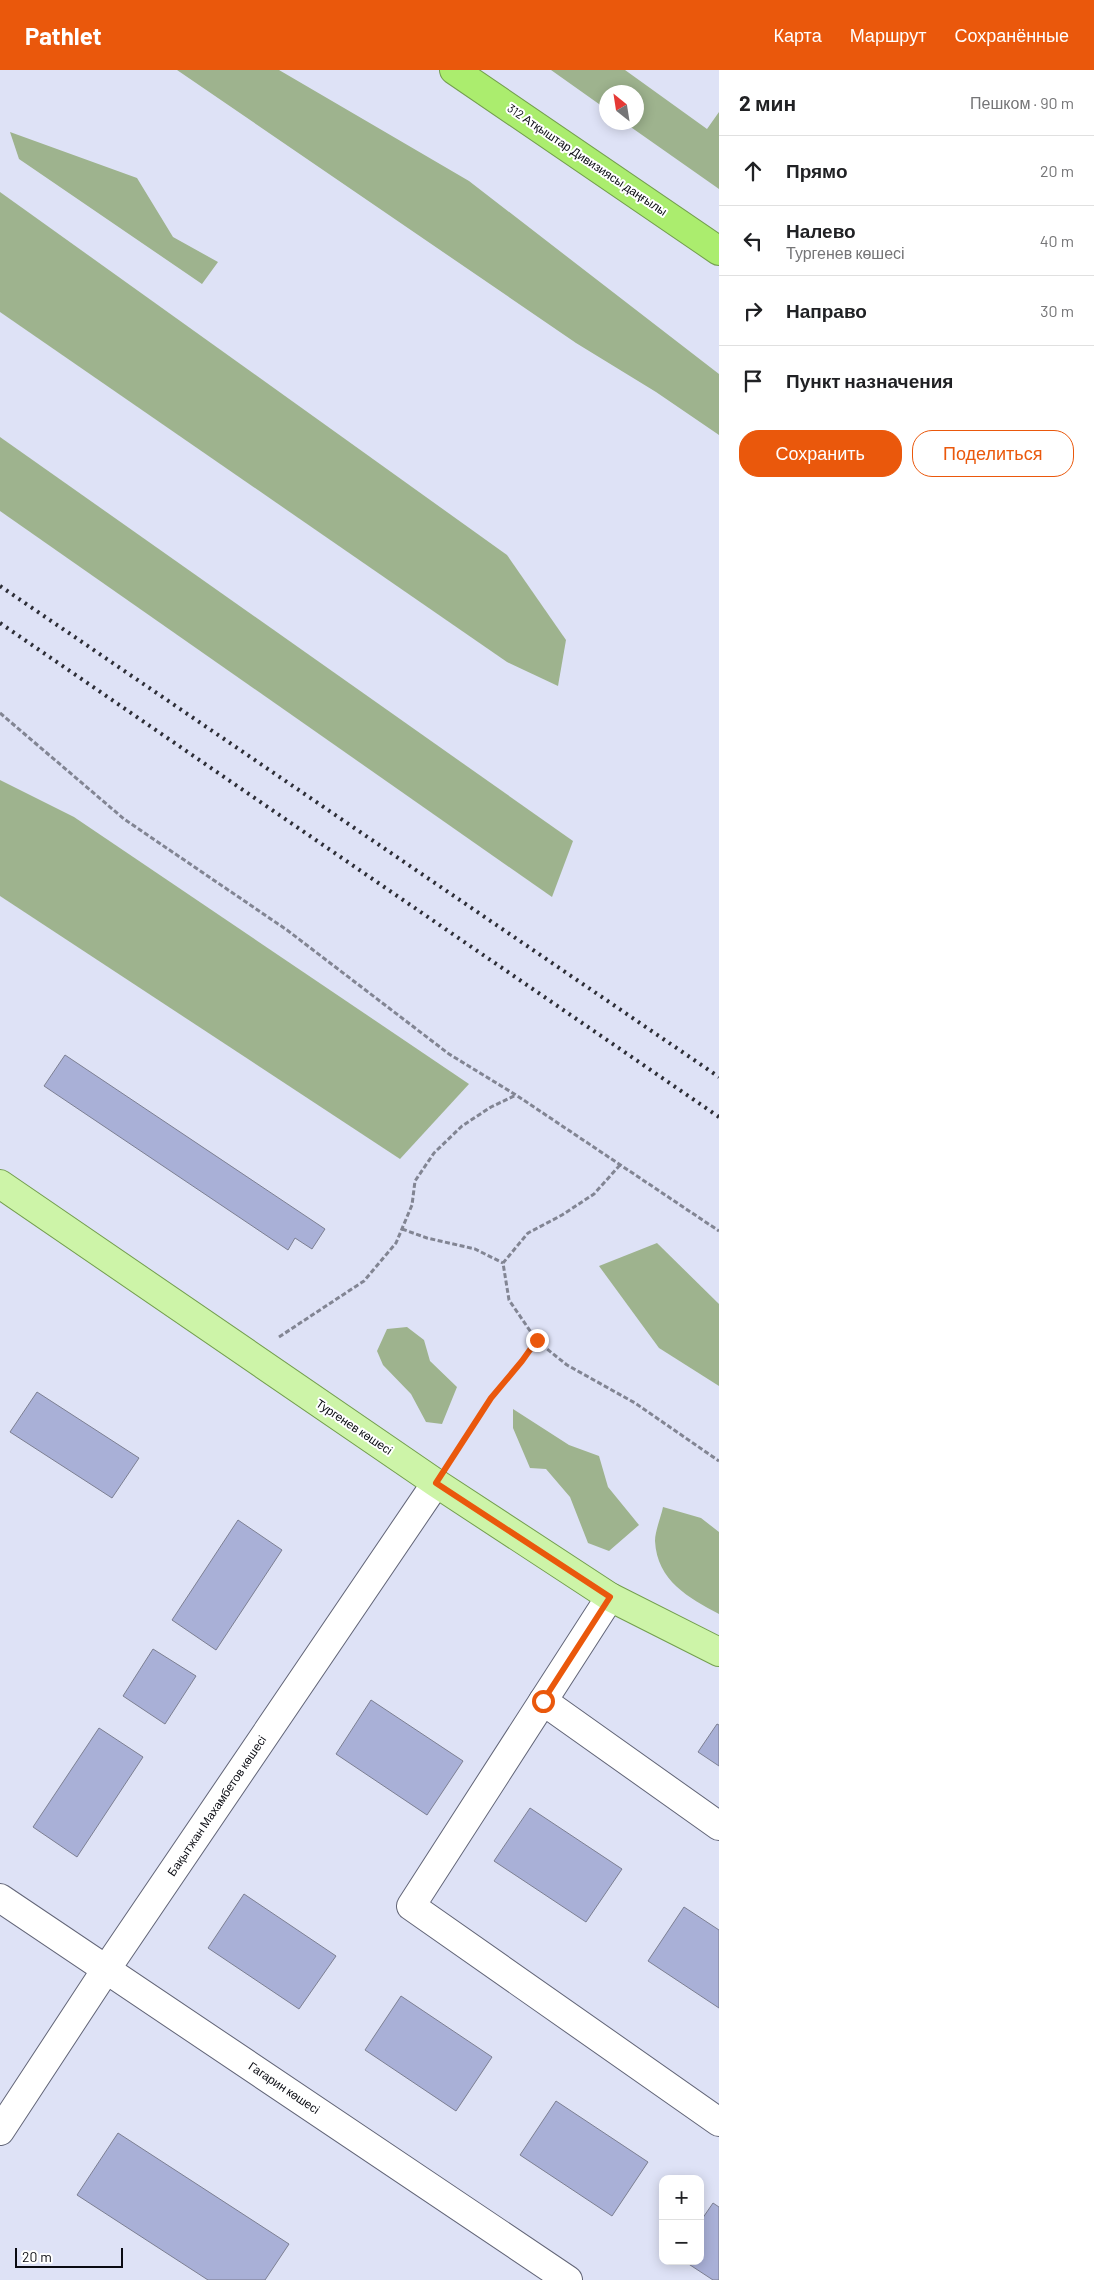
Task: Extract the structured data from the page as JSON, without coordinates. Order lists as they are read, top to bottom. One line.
{"streets":{"highway":["312 Атқыштар Дивизиясы даңғылы"],"main road":["Тургенев көшесі"],"street":["Бақытжан Махамбетов көшесі","Гагарин көшесі"]},"crossings":[["Тургенев көшесі","Бақытжан Махамбетов көшесі"],["Бақытжан Махамбетов көшесі","Гагарин көшесі"]],"scale_bar":"20 m","north":"top left","page":{"header":"Pathlet","nav":["Карта","Маршрут","Сохранённые"],"heading":["2 мин","Пешком · 90 m"],"list":[["Прямо","20 m"],["Налево","Тургенев көшесі","40 m"],["Направо","30 m"],"Пункт назначения"],"buttons":["Сохранить","Поделиться"],"map_buttons":["+","−"],"scale":"20 m"}}
